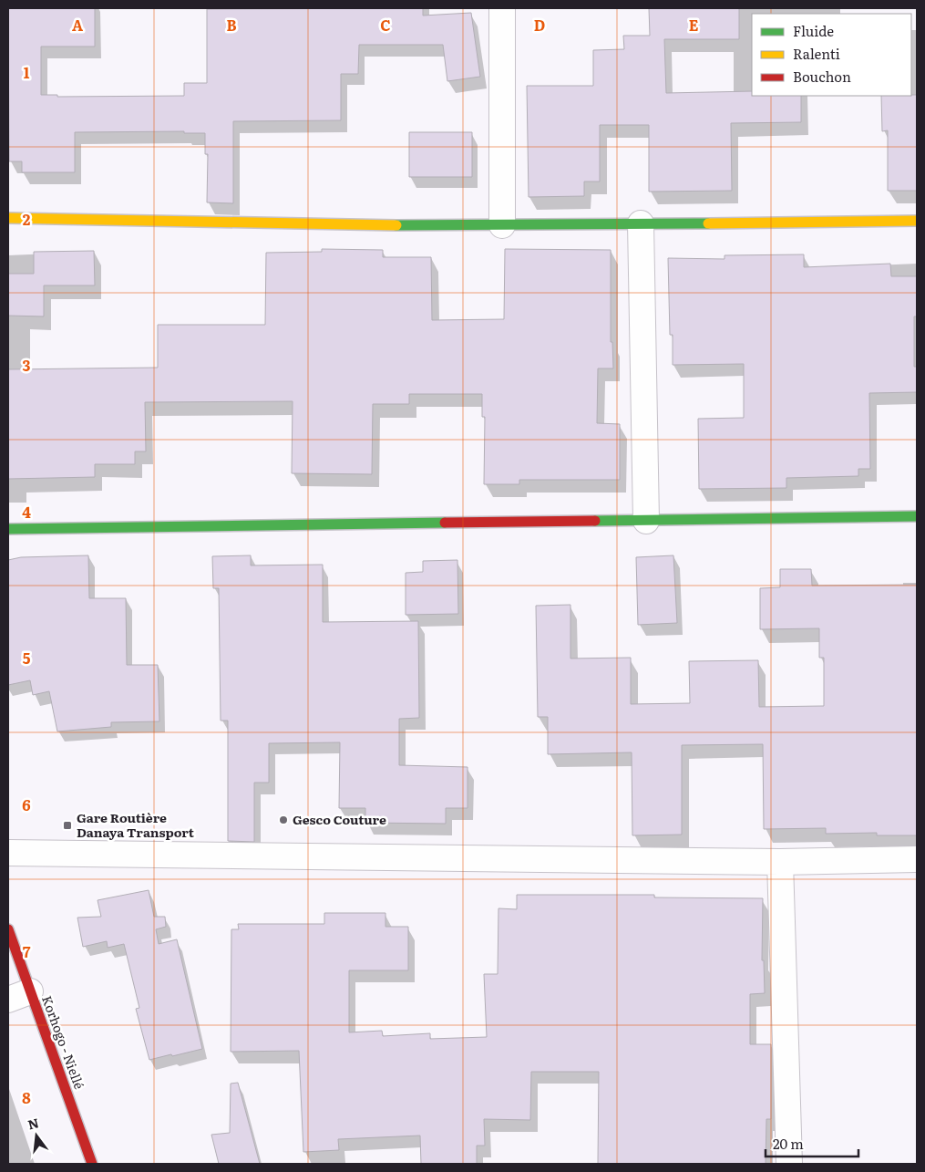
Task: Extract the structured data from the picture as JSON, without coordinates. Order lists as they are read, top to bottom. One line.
{"streets":{"street":["Korhogo - Niellé"]},"places":{"other":["Gesco Couture"],"transit":["Gare Routière Danaya Transport"]},"legend":["Fluide","Ralenti","Bouchon"],"scale_bar":"20 m","north":"top","grid":{"columns":["A","B","C","D","E"],"rows":["1","2","3","4","5","6","7","8"]}}
